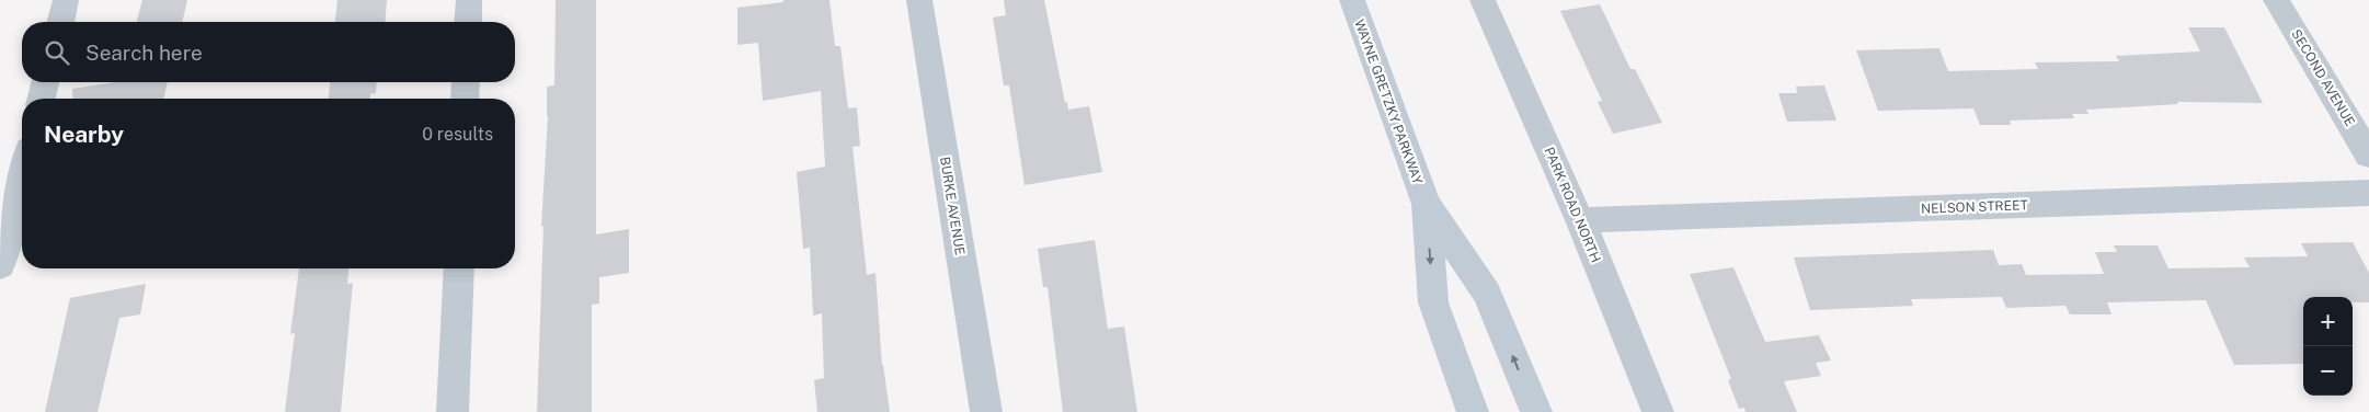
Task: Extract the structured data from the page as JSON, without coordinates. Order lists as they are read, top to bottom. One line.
{"streets":{"main road":["WAYNE GRETZKY PARKWAY"],"street":["SECOND AVENUE","PARK ROAD NORTH","BURKE AVENUE","NELSON STREET"]},"crossings":[["PARK ROAD NORTH","NELSON STREET"]],"page":{"search":"Search here","heading":["Nearby","0 results"],"map_buttons":["+","−"]}}
